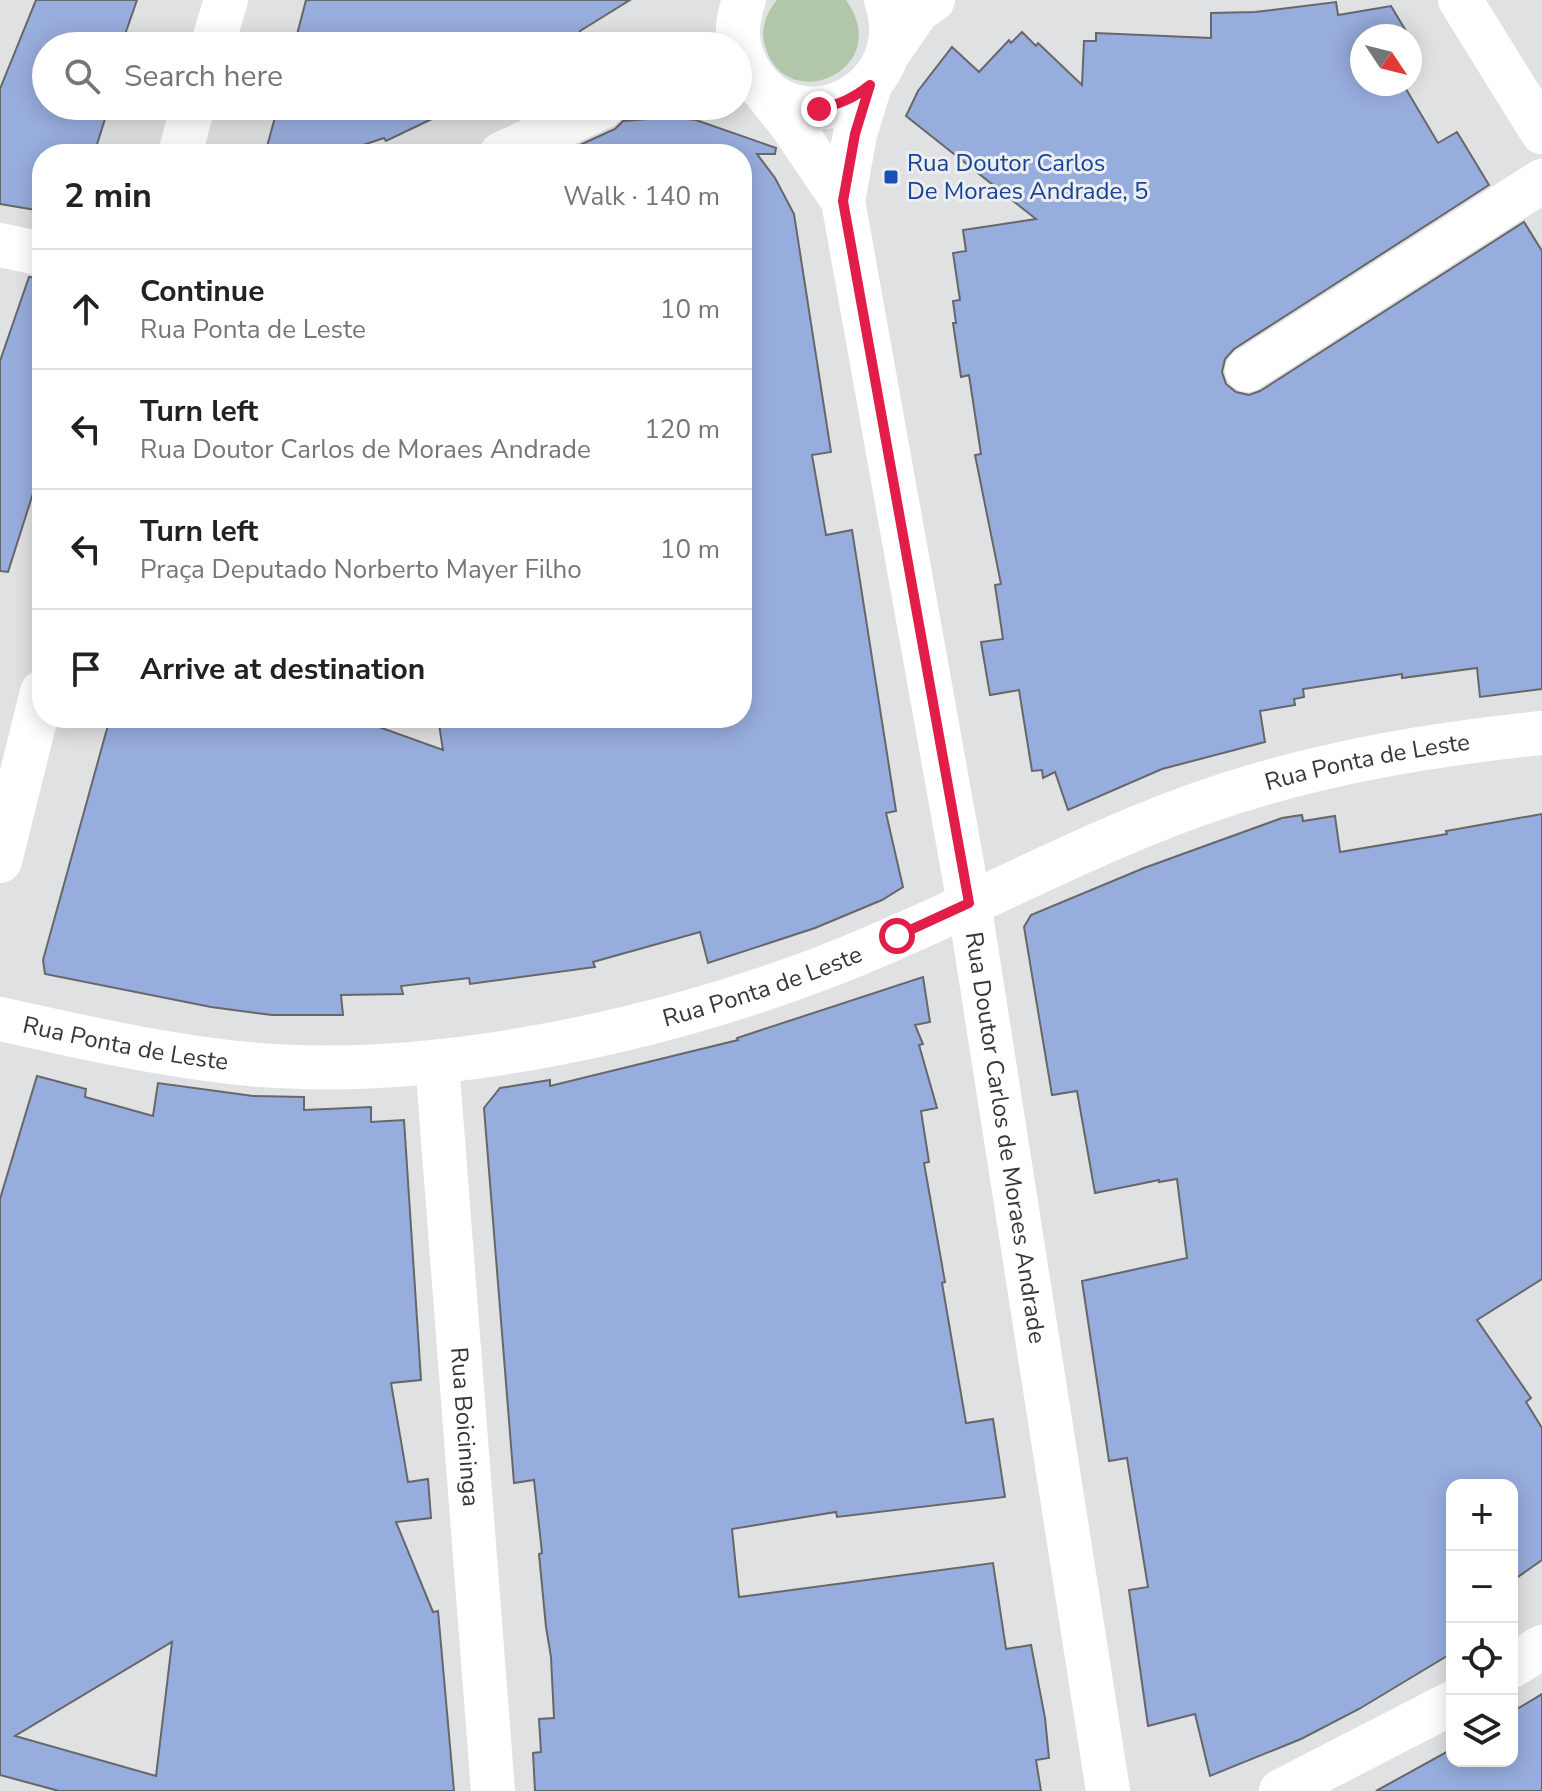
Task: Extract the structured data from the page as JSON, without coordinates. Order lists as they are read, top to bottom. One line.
{"streets":{"street":["Rua Ponta de Leste","Rua Doutor Carlos de Moraes Andrade","Rua Boicininga"]},"crossings":[["Rua Ponta de Leste","Rua Doutor Carlos de Moraes Andrade"],["Rua Ponta de Leste","Rua Boicininga"]],"places":{"transit":["Rua Doutor Carlos De Moraes Andrade, 5"]},"north":"bottom right","page":{"search":"Search here","heading":["2 min","Walk · 140 m"],"list":[["Continue","Rua Ponta de Leste","10 m"],["Turn left","Rua Doutor Carlos de Moraes Andrade","120 m"],["Turn left","Praça Deputado Norberto Mayer Filho","10 m"],"Arrive at destination"],"map_buttons":["+","−"]}}
